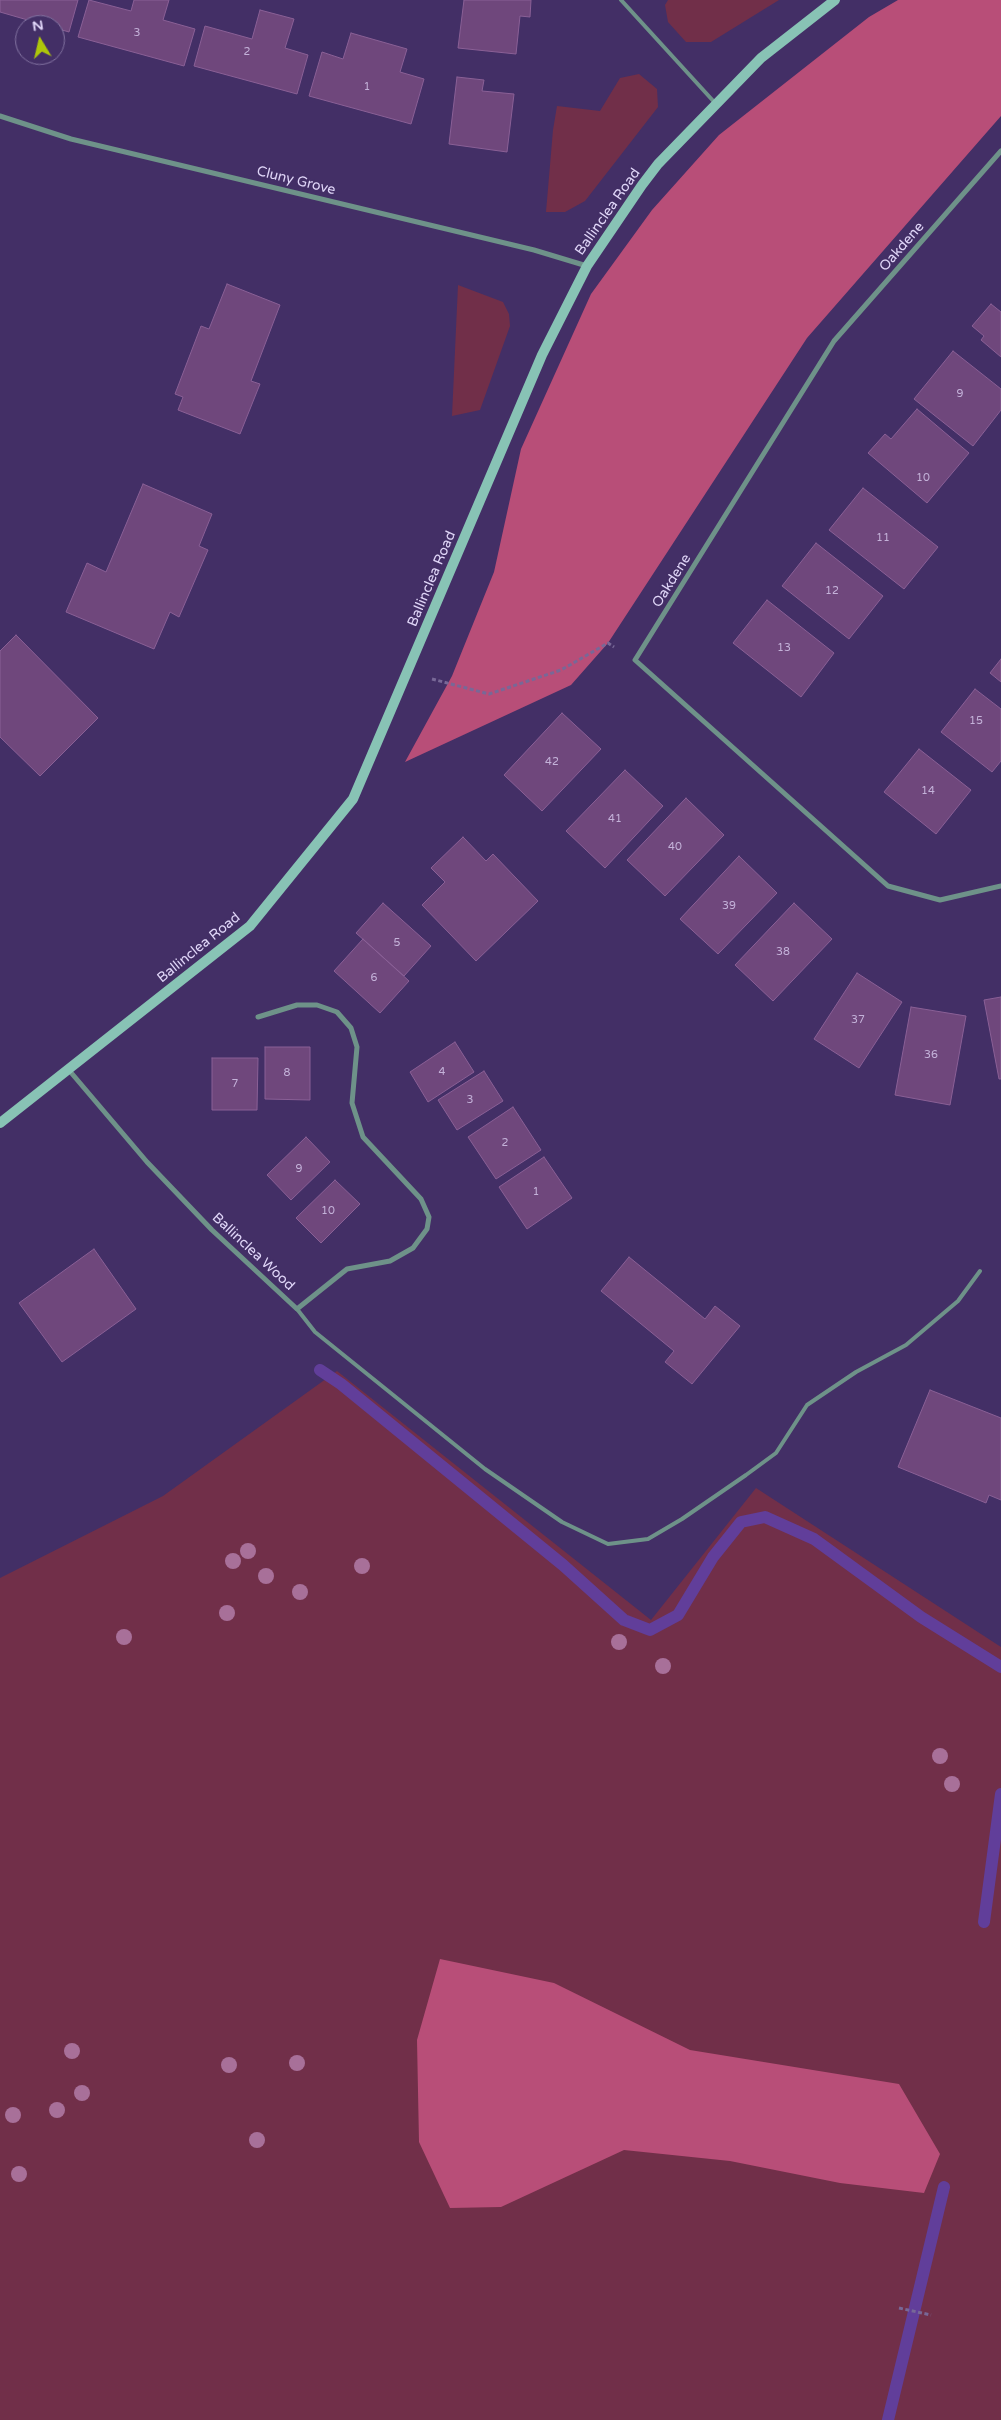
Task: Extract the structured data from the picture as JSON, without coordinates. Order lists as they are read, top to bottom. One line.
{"streets":{"street":["Cluny Grove","Ballinclea Road","Oakdene","Ballinclea Wood"]},"crossings":[["Cluny Grove","Ballinclea Road"],["Ballinclea Road","Ballinclea Wood"]],"house_numbers":["3","2","1","9","10","11","12","13","15","42","14","41","40","39","5","38","6","37","36","4","8","7","3","2","9","1","10"],"north":"top"}
